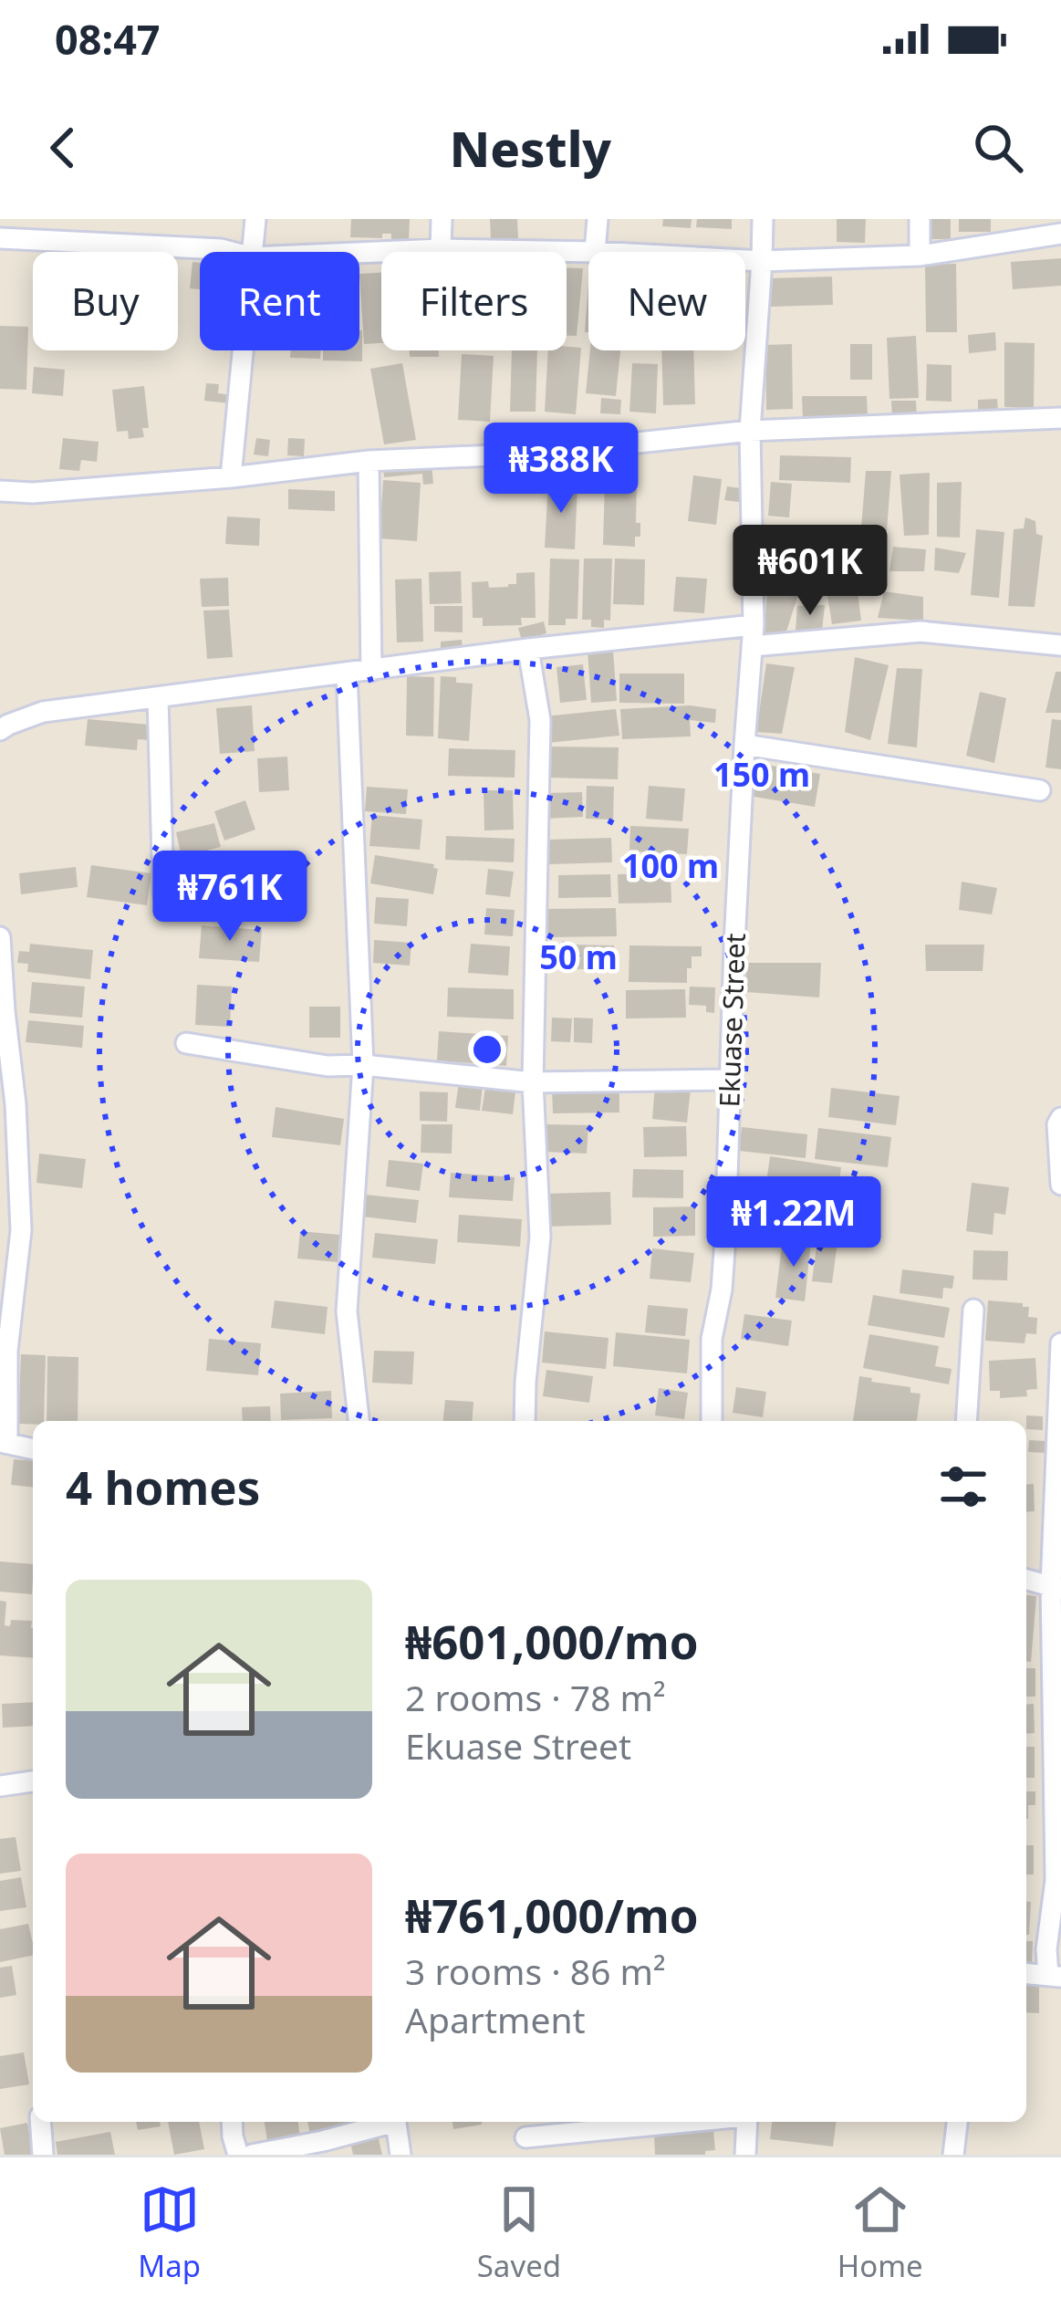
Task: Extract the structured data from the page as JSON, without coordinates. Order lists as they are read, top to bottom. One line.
{"streets":{"street":["Ekuase Street"]},"page":{"status":"08:47","header":"Nestly","chip":["Buy","Rent","Filters","New"],"price":["₦388K","₦601K","₦761K","₦1.22M"],"heading":"4 homes","list":[{"name":"₦601,000/mo","note":"2 rooms · 78 m² · Ekuase Street"},{"name":"₦761,000/mo","note":"3 rooms · 86 m² · Apartment"}],"tabs":["Map","Saved","Home"]},"rings":["150 m","100 m","50 m"]}
